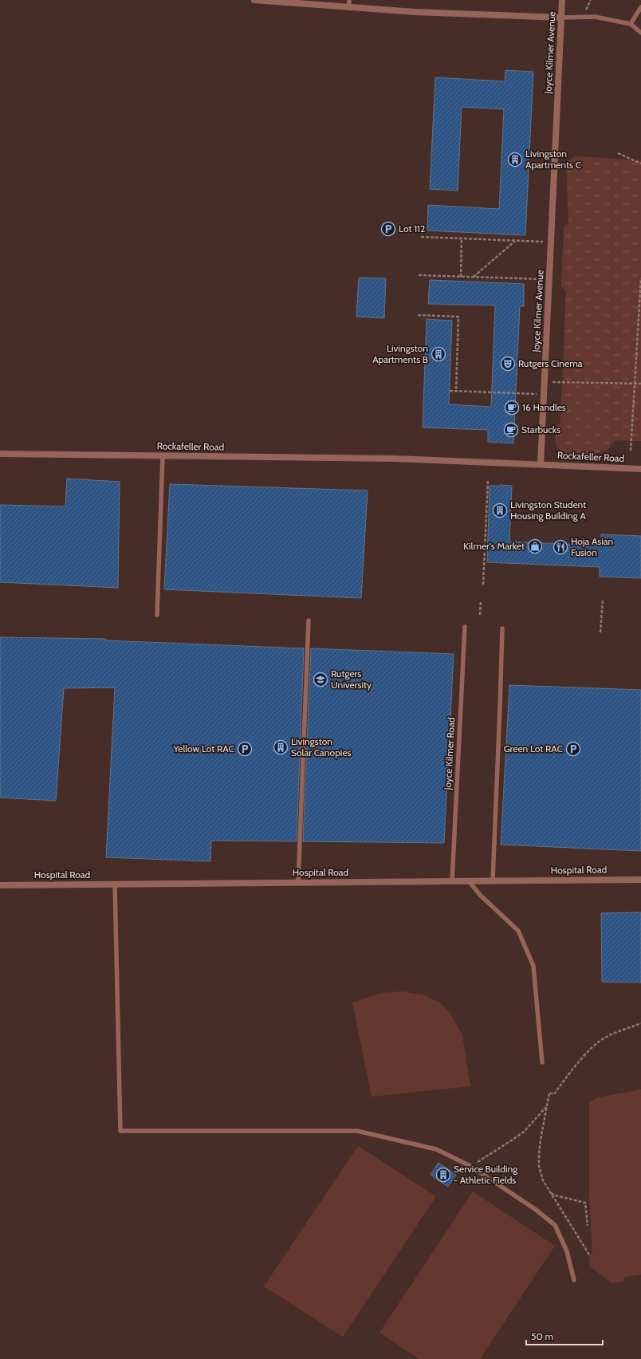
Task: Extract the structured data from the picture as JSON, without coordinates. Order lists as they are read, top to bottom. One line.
{"streets":{"street":["Joyce Kilmer Avenue","Rockafeller Road","Hospital Road"],"lane":["Joyce Kilmer Road"]},"crossings":[["Joyce Kilmer Avenue","Rockafeller Road"],["Joyce Kilmer Road","Hospital Road"]],"places":{"building":["Livingston Apartments C","Livingston Apartments B","Livingston Student Housing Building A","Livingston Solar Canopies","Service Building - Athletic Fields"],"parking":["Lot 112","Yellow Lot RAC","Green Lot RAC"],"theatre":["Rutgers Cinema"],"cafe":["16 Handles","Starbucks"],"shop":["Kilmer's Market"],"restaurant":["Hoja Asian Fusion"],"school or university":["Rutgers University"]},"scale_bar":"50 m"}
